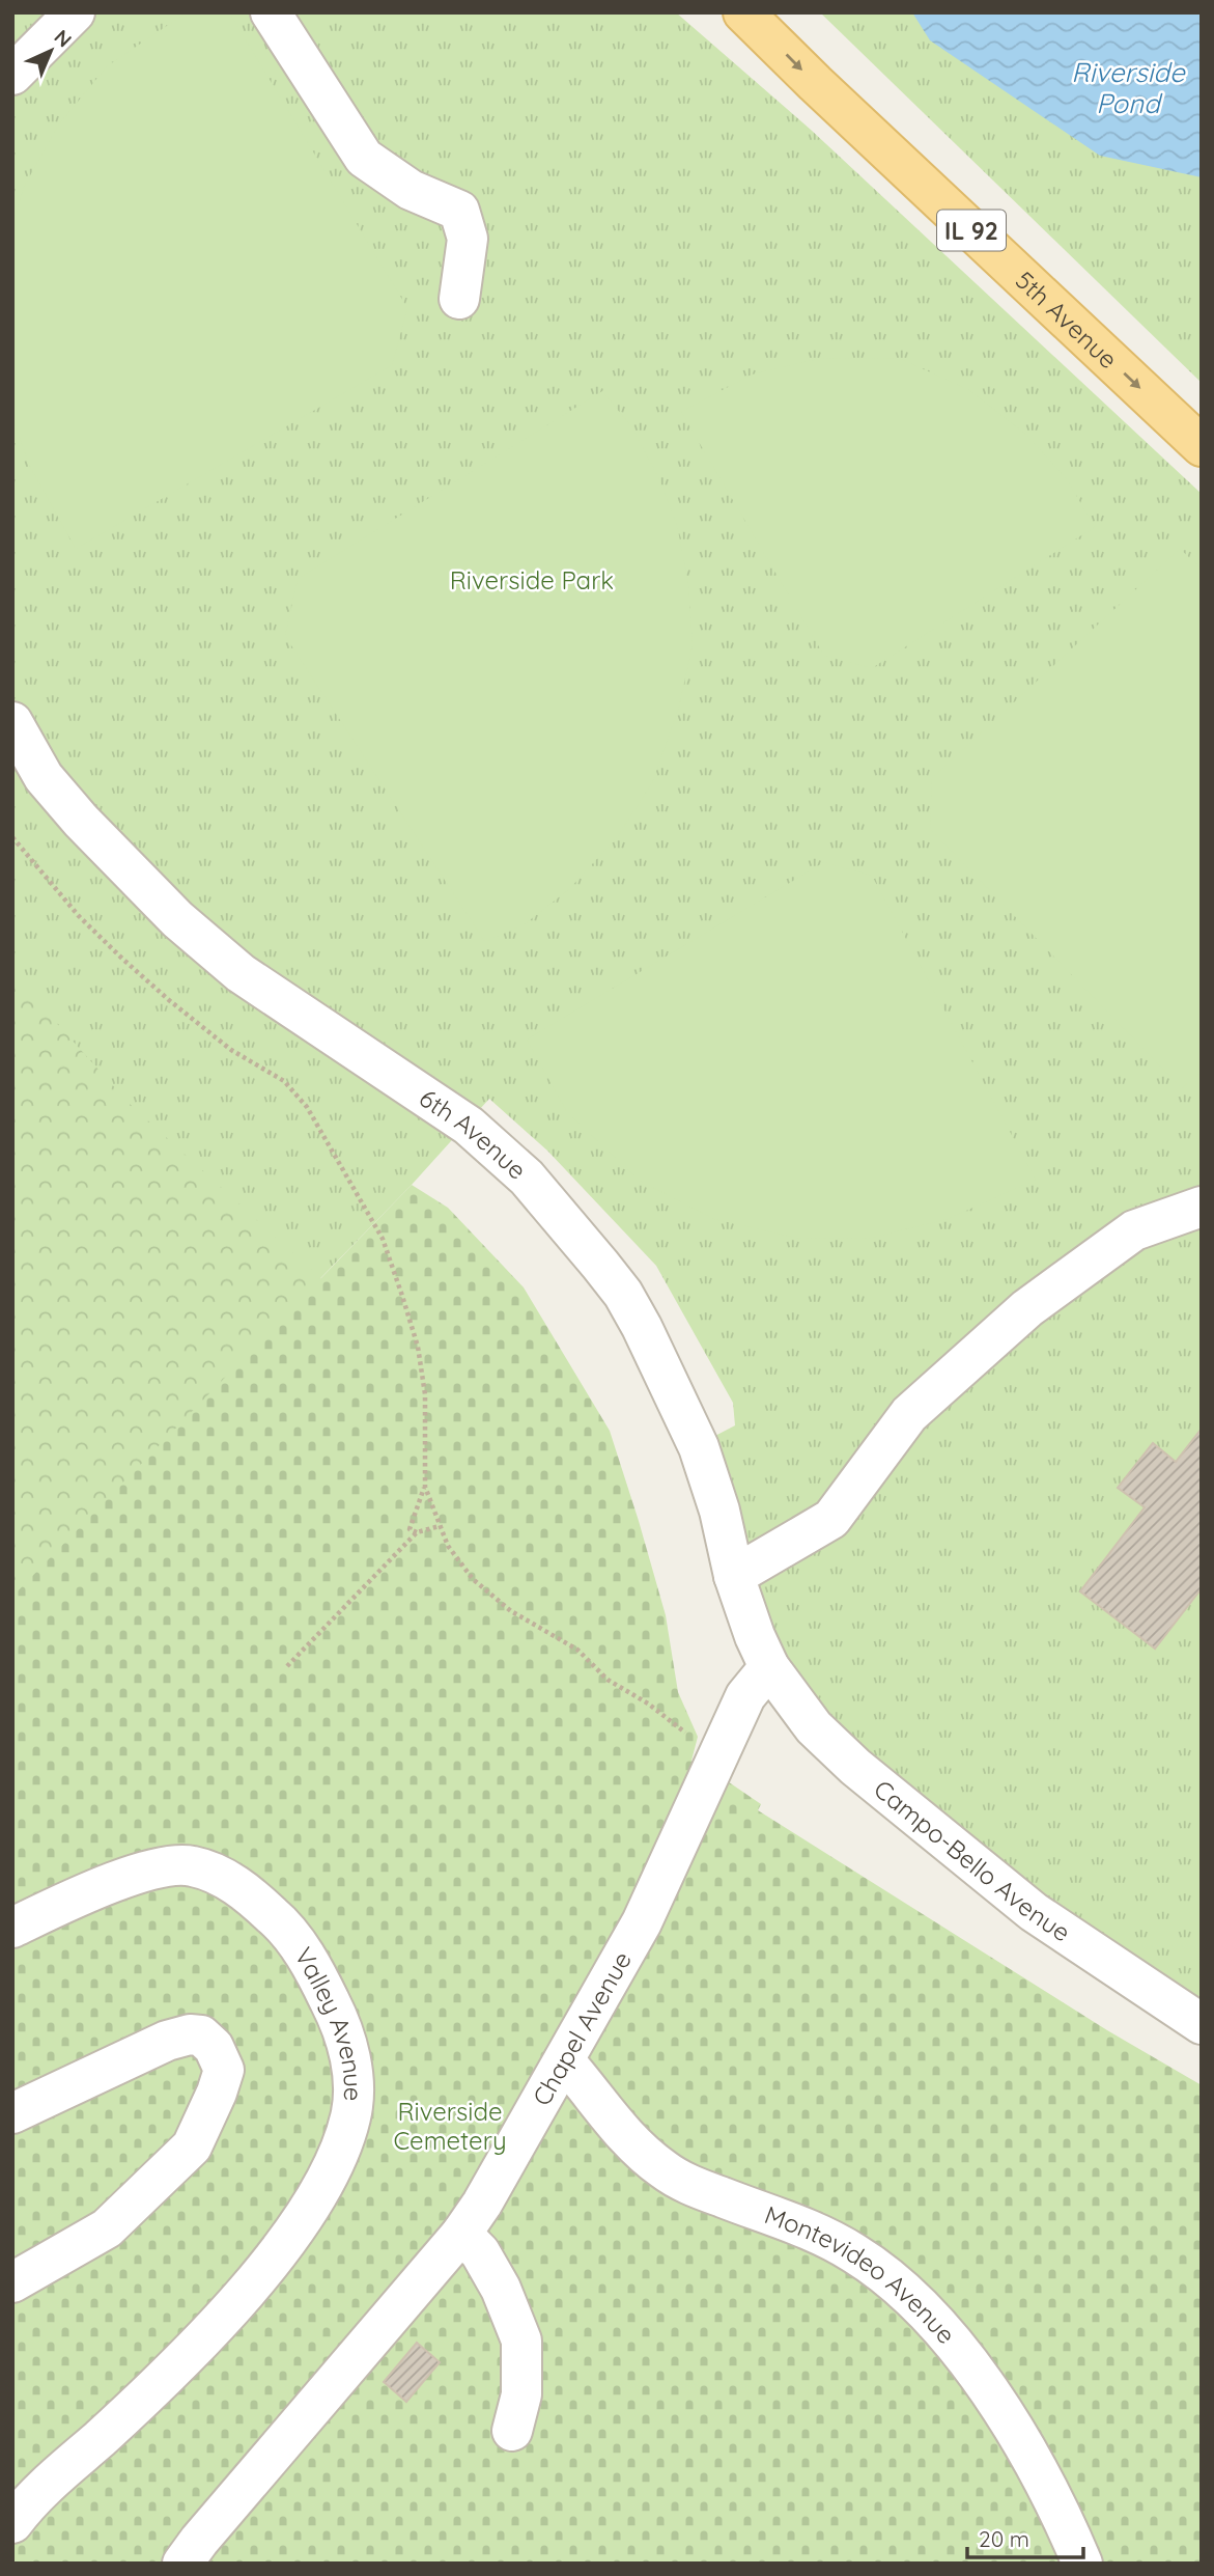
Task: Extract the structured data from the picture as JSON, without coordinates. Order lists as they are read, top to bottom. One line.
{"streets":{"main road":["IL 92","5th Avenue"],"lane":["6th Avenue","Campo-Bello Avenue","Valley Avenue","Chapel Avenue","Montevideo Avenue"]},"crossings":[["6th Avenue","Campo-Bello Avenue"],["6th Avenue","Chapel Avenue"],["Campo-Bello Avenue","Chapel Avenue"],["Chapel Avenue","Montevideo Avenue"]],"one_way":["5th Avenue"],"water":["Riverside Pond"],"parks":["Riverside Park","Riverside Cemetery"],"scale_bar":"20 m","north":"top right"}
